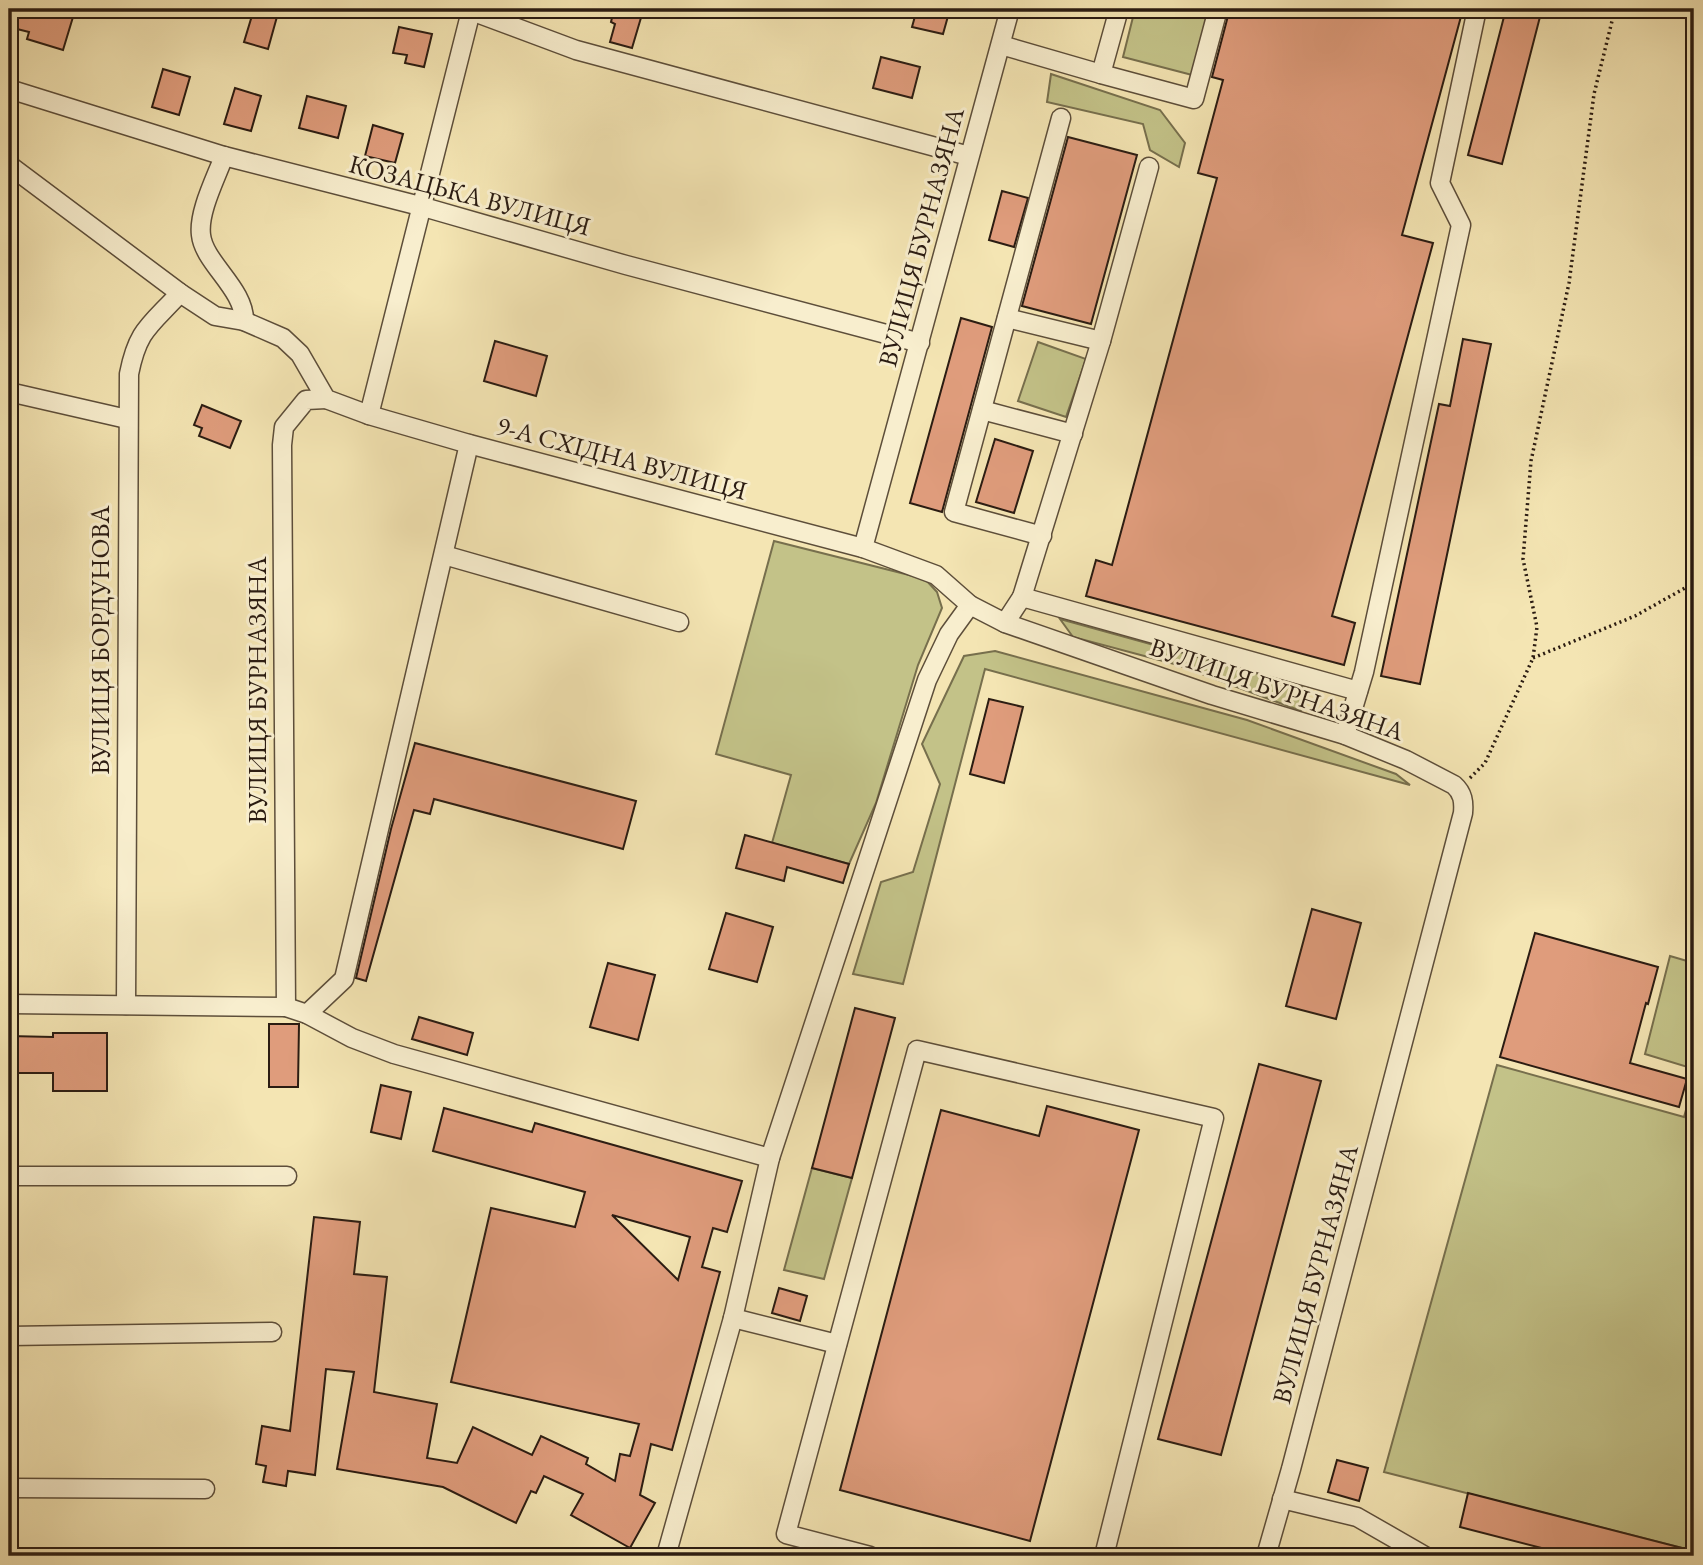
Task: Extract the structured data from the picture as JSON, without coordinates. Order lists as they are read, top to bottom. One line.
{"streets":{"street":["КОЗАЦЬКА ВУЛИЦЯ","ВУЛИЦЯ БУРНАЗЯНА","9-А СХІДНА ВУЛИЦЯ","ВУЛИЦЯ БОРДУНОВА"]},"crossings":[["КОЗАЦЬКА ВУЛИЦЯ","ВУЛИЦЯ БУРНАЗЯНА"],["ВУЛИЦЯ БУРНАЗЯНА","9-А СХІДНА ВУЛИЦЯ"]]}
